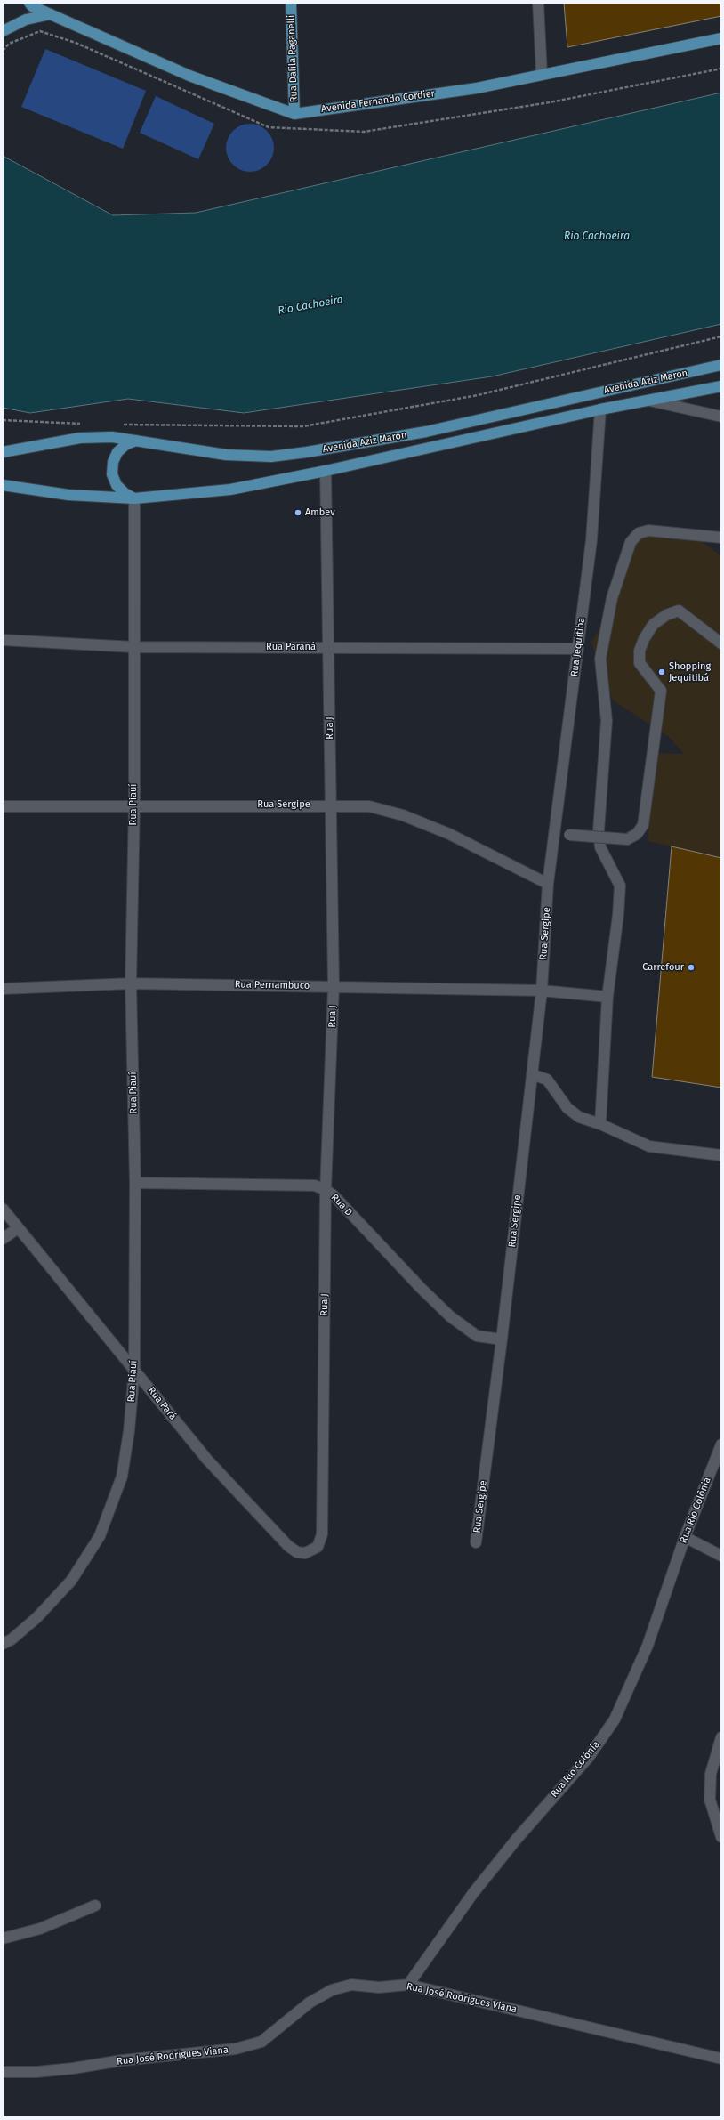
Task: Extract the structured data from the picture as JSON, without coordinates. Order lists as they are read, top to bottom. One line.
{"streets":{"main road":["Rua Dalila Paganelli","Avenida Fernando Cordier","Avenida Aziz Maron"],"street":["Rua Paraná","Rua Jequitiba","Rua J","Rua Piauí","Rua Sergipe","Rua Pernambuco","Rua D","Rua Pará","Rua Rio Colônia","Rua José Rodrigues Viana"]},"crossings":[["Rua Dalila Paganelli","Avenida Fernando Cordier"],["Avenida Aziz Maron","Rua Jequitiba"],["Avenida Aziz Maron","Rua J"],["Avenida Aziz Maron","Rua Piauí"],["Rua Paraná","Rua Jequitiba"],["Rua Paraná","Rua J"],["Rua Paraná","Rua Piauí"],["Rua Jequitiba","Rua Sergipe"],["Rua J","Rua Sergipe"],["Rua J","Rua Pernambuco"],["Rua J","Rua D"],["Rua J","Rua Pará"],["Rua Piauí","Rua Sergipe"],["Rua Piauí","Rua Pernambuco"],["Rua Piauí","Rua D"],["Rua Piauí","Rua Pará"],["Rua Sergipe","Rua Pernambuco"],["Rua Sergipe","Rua D"],["Rua Rio Colônia","Rua José Rodrigues Viana"]],"water":["Rio Cachoeira"],"places":["Ambev","Shopping Jequitibá","Carrefour"]}
